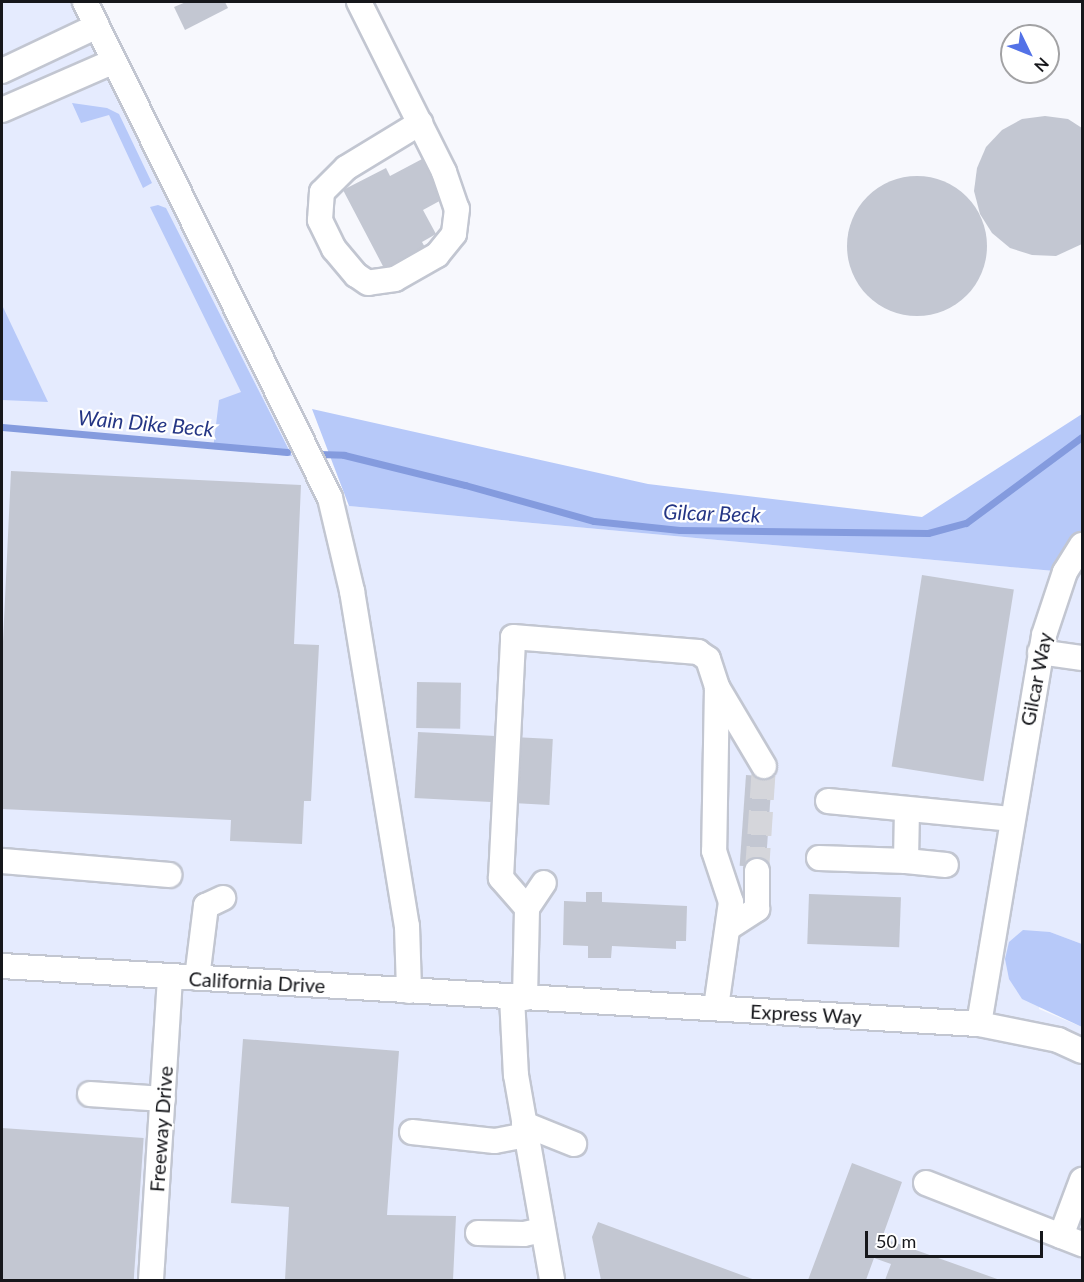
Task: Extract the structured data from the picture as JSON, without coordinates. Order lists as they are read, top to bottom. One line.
{"streets":{"street":["Gilcar Way","California Drive","Express Way","Freeway Drive"]},"crossings":[["Gilcar Way","Express Way"],["California Drive","Express Way"],["California Drive","Freeway Drive"]],"water":["Wain Dike Beck","Gilcar Beck"],"scale_bar":"50 m","north":"bottom right"}
